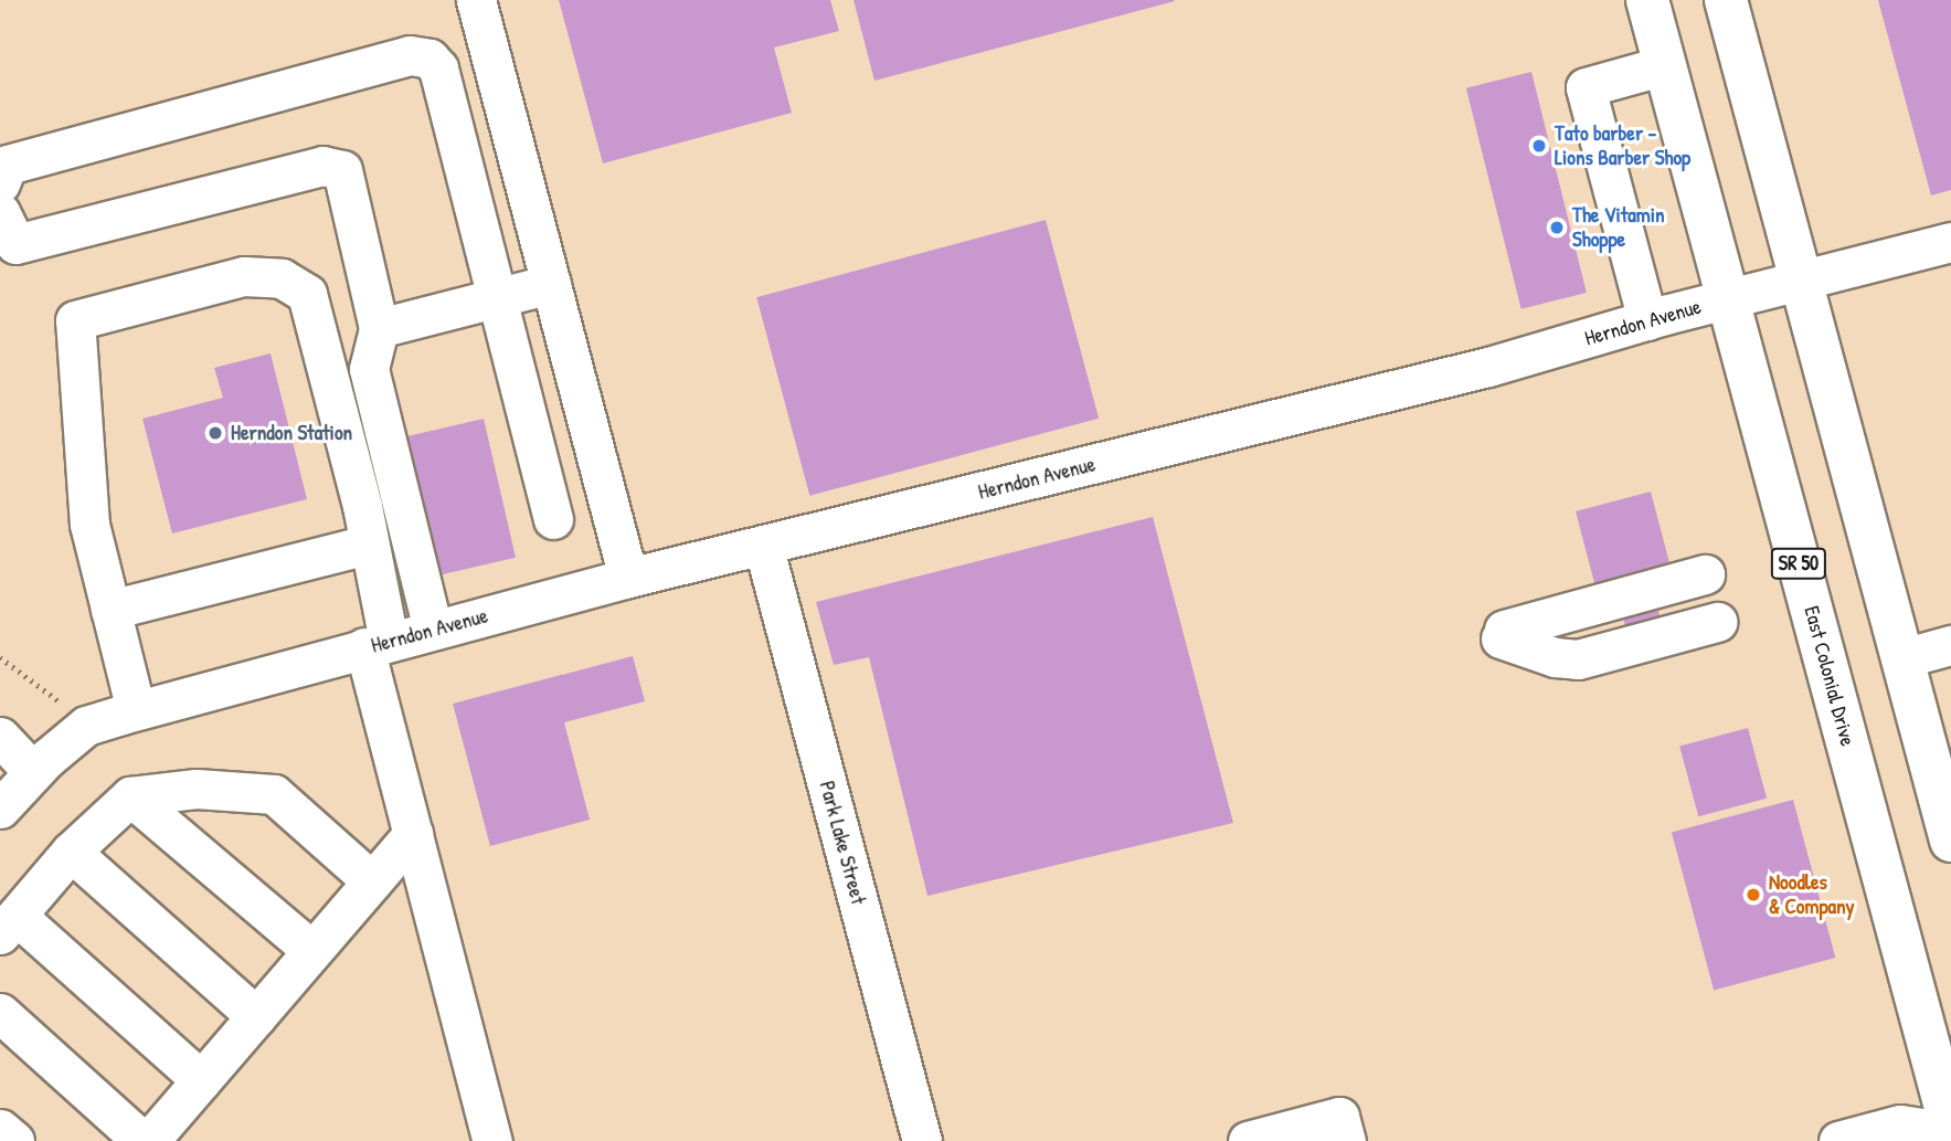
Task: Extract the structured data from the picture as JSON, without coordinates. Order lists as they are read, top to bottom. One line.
{"streets":{"highway":["SR 50","East Colonial Drive"],"street":["Herndon Avenue","Park Lake Street"]},"crossings":[["Herndon Avenue","East Colonial Drive"],["Herndon Avenue","Park Lake Street"]],"places":["Tato barber - Lions Barber Shop","The Vitamin Shoppe","Herndon Station","Noodles & Company"]}
